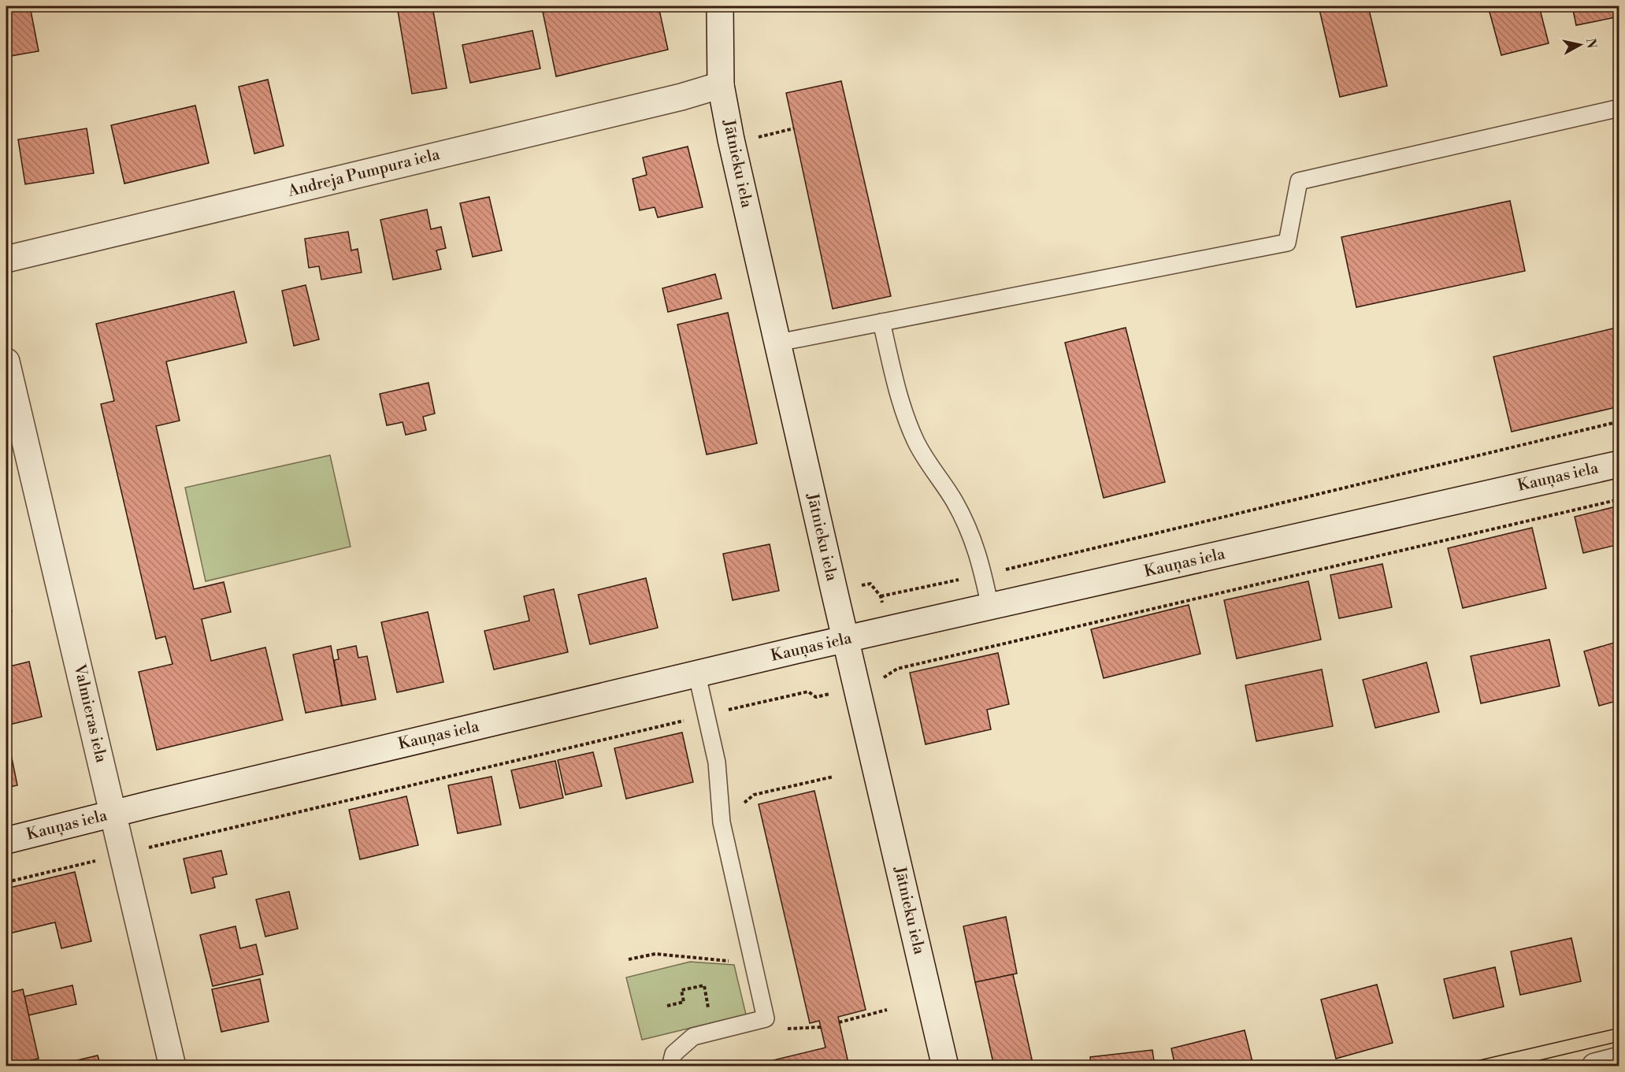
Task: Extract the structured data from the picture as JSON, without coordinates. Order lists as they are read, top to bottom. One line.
{"streets":{"street":["Jātnieku iela","Andreja Pumpura iela","Kauņas iela","Valmieras iela"]},"crossings":[["Jātnieku iela","Andreja Pumpura iela"],["Jātnieku iela","Kauņas iela"],["Kauņas iela","Valmieras iela"]],"north":"right"}
